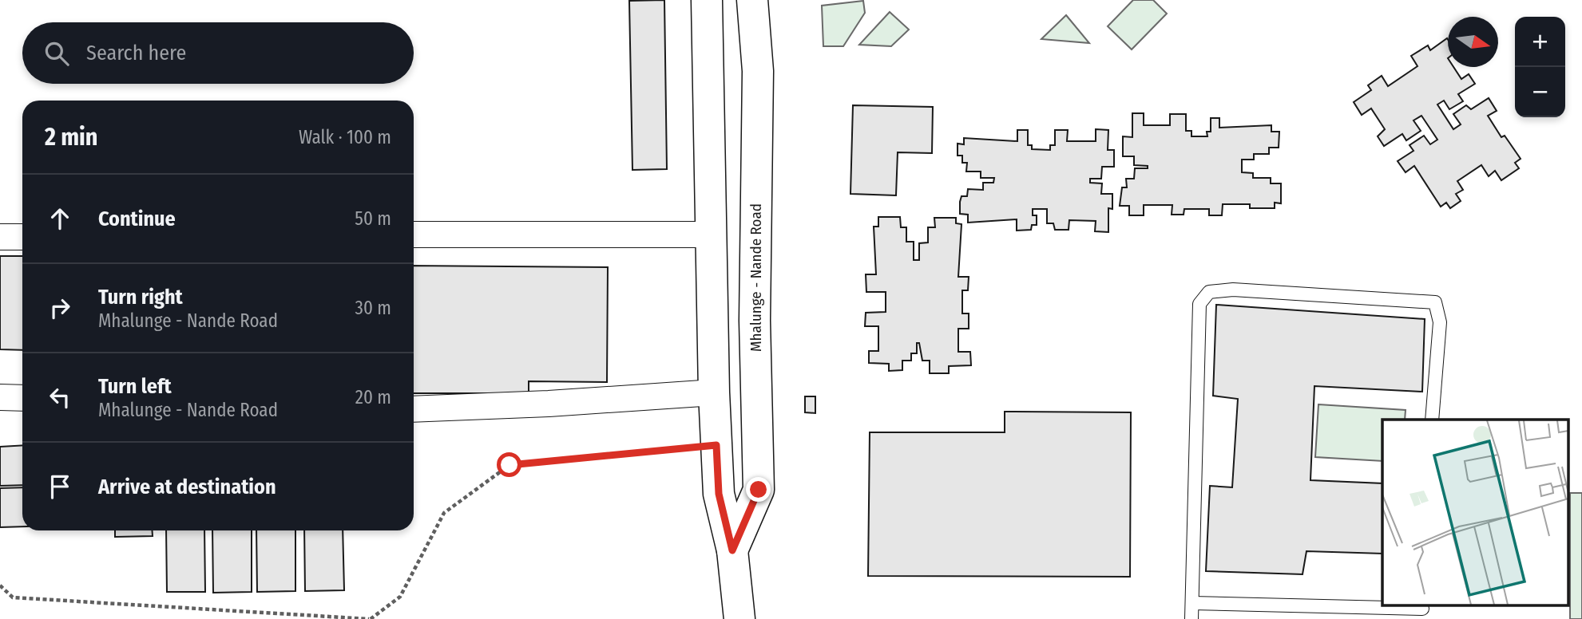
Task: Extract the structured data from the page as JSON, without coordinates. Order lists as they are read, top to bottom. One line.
{"streets":{"main road":["Mhalunge - Nande Road"]},"north":"right","page":{"map_buttons":["+","−"],"search":"Search here","heading":["2 min","Walk · 100 m"],"list":[["Continue","50 m"],["Turn right","Mhalunge - Nande Road","30 m"],["Turn left","Mhalunge - Nande Road","20 m"],"Arrive at destination"]}}
